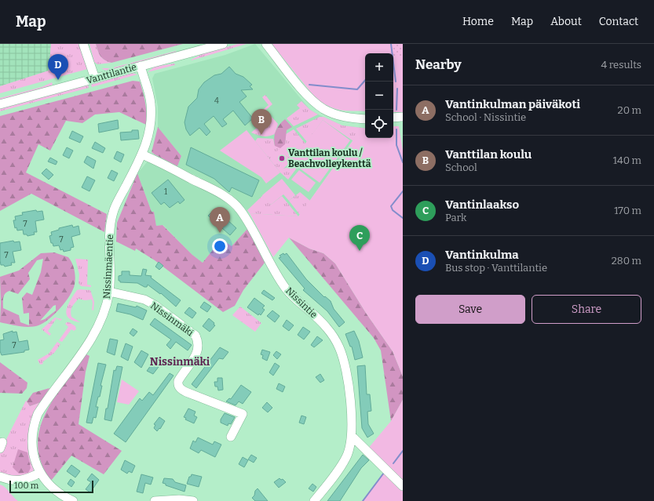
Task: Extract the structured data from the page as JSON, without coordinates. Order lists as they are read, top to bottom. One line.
{"streets":{"street":["Vanttilantie","Nissinmäentie","Nissintie","Nissinmäki"]},"crossings":[["Vanttilantie","Nissinmäentie"],["Nissinmäentie","Nissintie"],["Nissinmäentie","Nissinmäki"]],"districts":["Nissinmäki"],"places":["Vanttilan koulu / Beachvolleykenttä"],"house_numbers":["4","1","7","7","7","7"],"scale_bar":"100 m","page":{"header":"Map","nav":["Home","Map","About","Contact"],"heading":["Nearby","4 results"],"map_buttons":["+","−"],"pins":["D","B","A","C"],"list":[{"mark":"A","name":"Vantinkulman päiväkoti","note":"School · Nissintie","value":"20 m"},{"mark":"B","name":"Vanttilan koulu","note":"School","value":"140 m"},{"mark":"C","name":"Vantinlaakso","note":"Park","value":"170 m"},{"mark":"D","name":"Vantinkulma","note":"Bus stop · Vanttilantie","value":"280 m"}],"buttons":["Save","Share"],"scale":"100 m"}}
